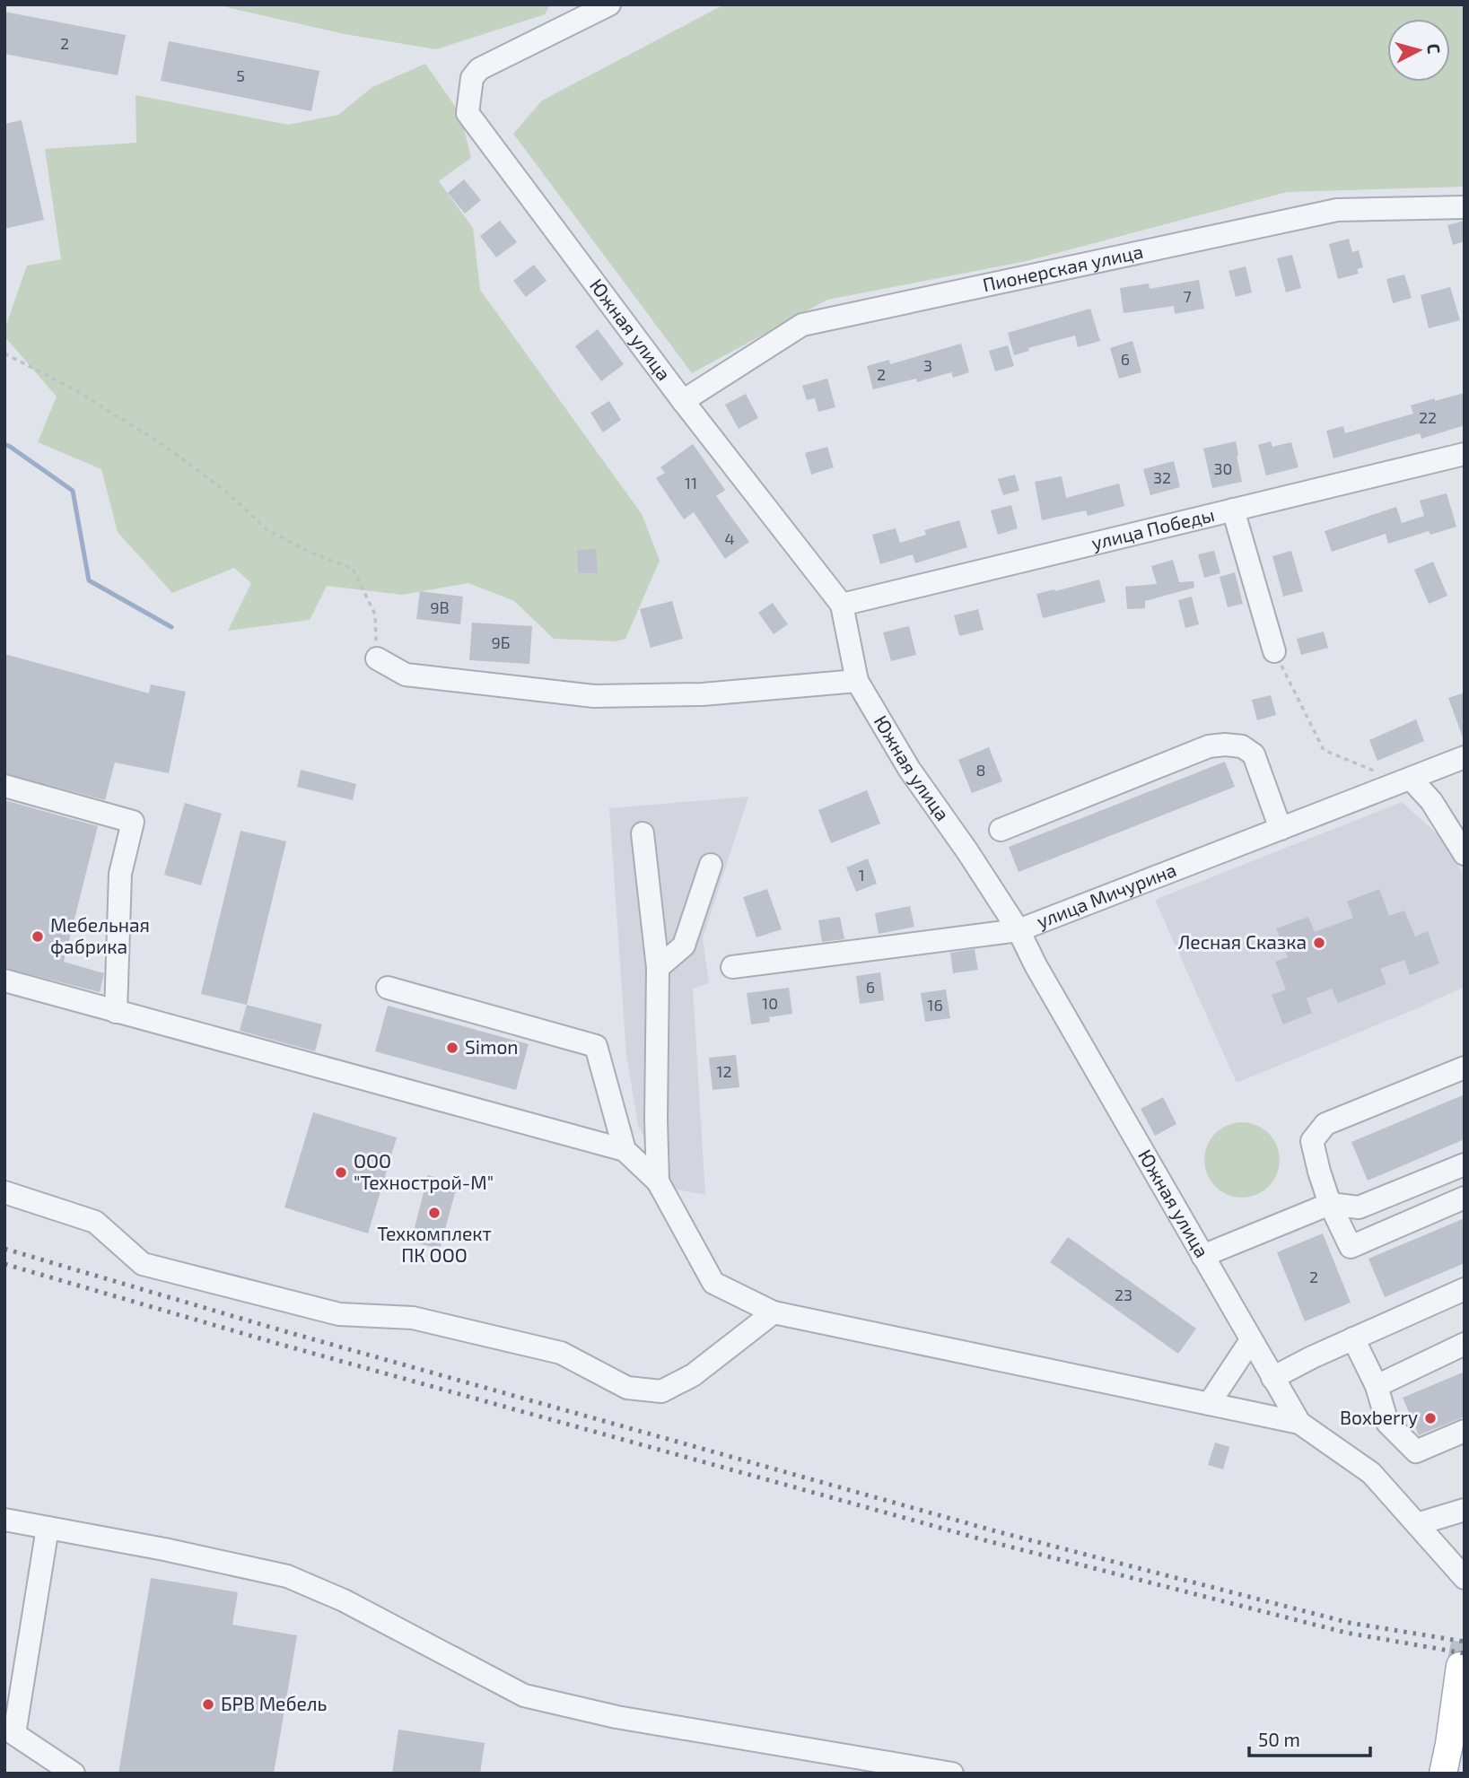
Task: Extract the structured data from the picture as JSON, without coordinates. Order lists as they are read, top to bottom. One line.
{"streets":{"street":["Пионерская улица","Южная улица","улица Победы","улица Мичурина"]},"crossings":[["Пионерская улица","Южная улица"],["Южная улица","улица Победы"],["Южная улица","улица Мичурина"]],"places":["Мебельная фабрика","Лесная Сказка","Simon","ООО \"Технострой-М\"","Техкомплект ПК ООО","Boxberry","БРВ Мебель"],"house_numbers":["2","5","7","6","3","2","22","30","32","11","4","9В","9Б","8","1","6","10","16","12","2","23"],"scale_bar":"50 m","north":"right"}
